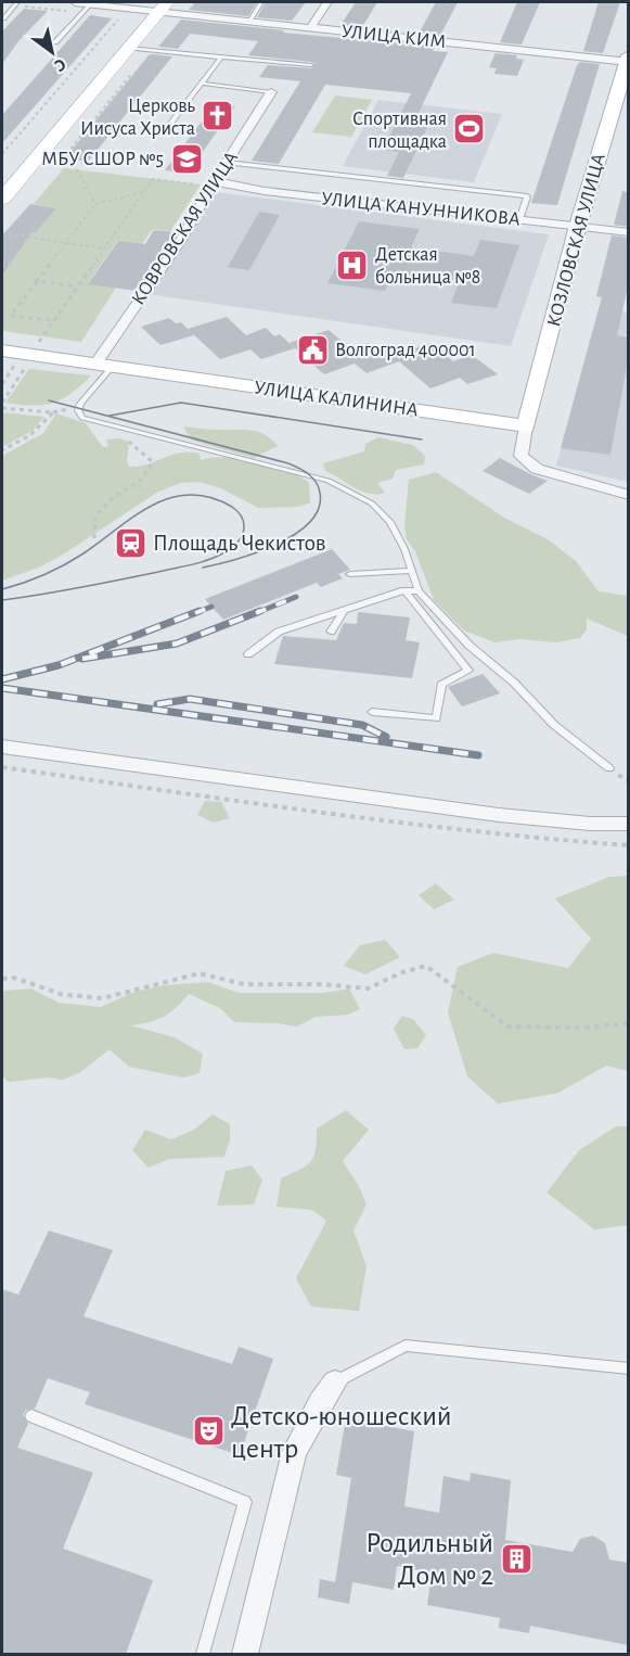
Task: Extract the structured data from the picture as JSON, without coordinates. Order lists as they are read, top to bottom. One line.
{"streets":{"street":["УЛИЦА КИМ","УЛИЦА КАНУННИКОВА","КОВРОВСКАЯ УЛИЦА","КОЗЛОВСКАЯ УЛИЦА","УЛИЦА КАЛИНИНА"]},"crossings":[["УЛИЦА КИМ","КОЗЛОВСКАЯ УЛИЦА"],["УЛИЦА КАНУННИКОВА","КОВРОВСКАЯ УЛИЦА"],["УЛИЦА КАНУННИКОВА","КОЗЛОВСКАЯ УЛИЦА"],["КОВРОВСКАЯ УЛИЦА","УЛИЦА КАЛИНИНА"],["КОЗЛОВСКАЯ УЛИЦА","УЛИЦА КАЛИНИНА"]],"places":{"church":["Церковь Иисуса Христа"],"sports":["Спортивная площадка"],"school or university":["МБУ СШОР №5"],"hospital":["Детская больница №8"],"public building":["Волгоград 400001"],"station":["Площадь Чекистов"],"theatre":["Детско-юношеский центр"],"building":["Родильный Дом № 2"]},"north":"bottom right"}
